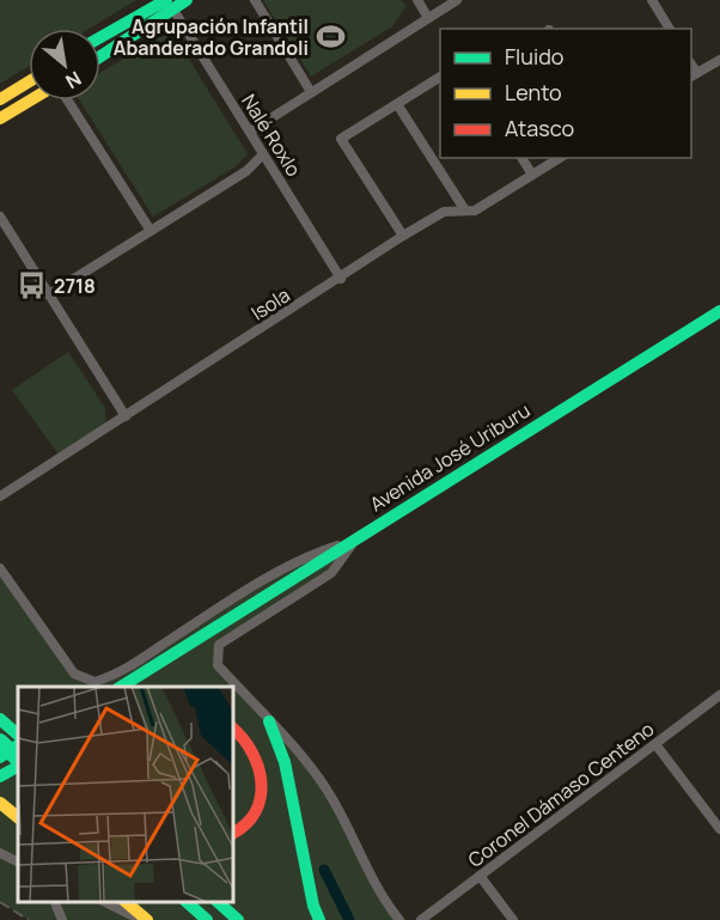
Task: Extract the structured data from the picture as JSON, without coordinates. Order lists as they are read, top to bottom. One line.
{"streets":{"main road":["Avenida José Uriburu"],"street":["Nalé Roxlo","Isola","Coronel Dámaso Centeno"]},"crossings":[["Nalé Roxlo","Isola"]],"places":{"sports":["Agrupación Infantil Abanderado Grandoli"],"bus stop":["2718"]},"legend":["Fluido","Lento","Atasco"],"north":"bottom right"}
